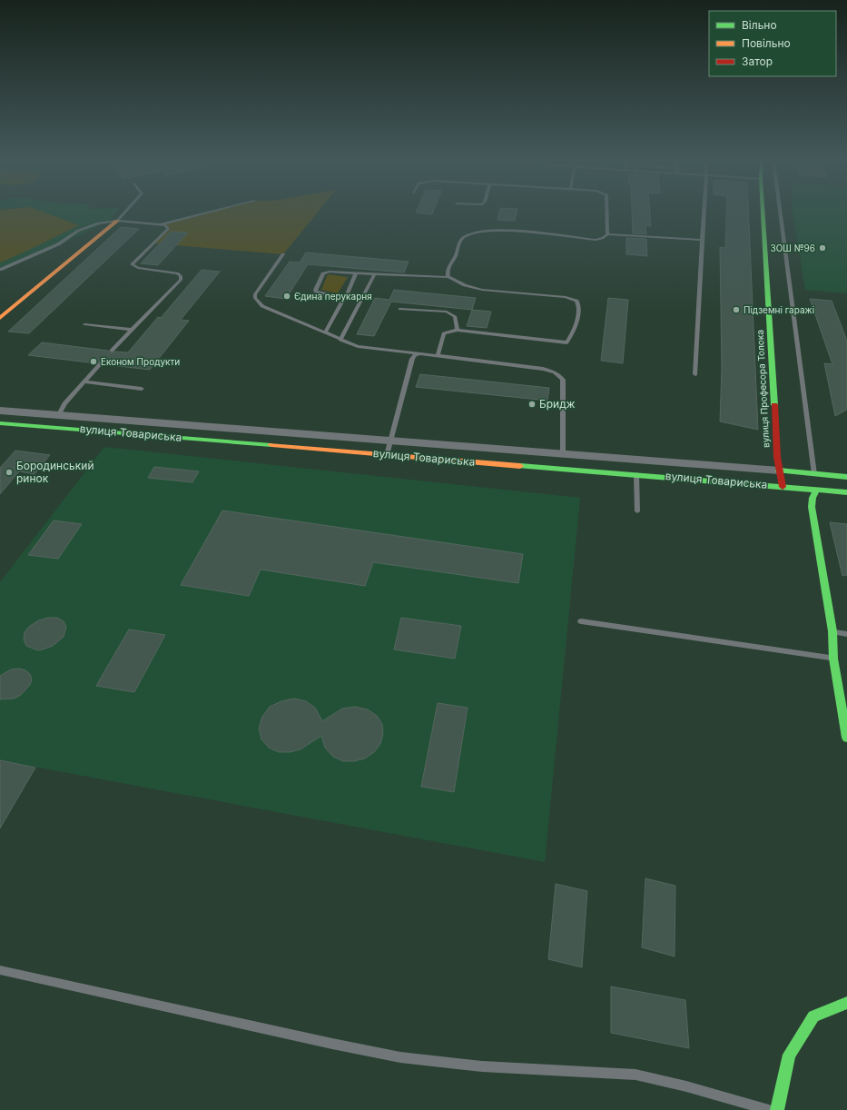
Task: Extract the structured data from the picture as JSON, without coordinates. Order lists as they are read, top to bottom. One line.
{"streets":{"street":["вулиця Професора Толока","вулиця Товариська"]},"crossings":[["вулиця Професора Толока","вулиця Товариська"]],"places":["ЗОШ №96","Єдина перукарня","Підземні гаражі","Економ Продукти","Бридж","Бородинський ринок"],"legend":["Вільно","Повільно","Затор"]}
